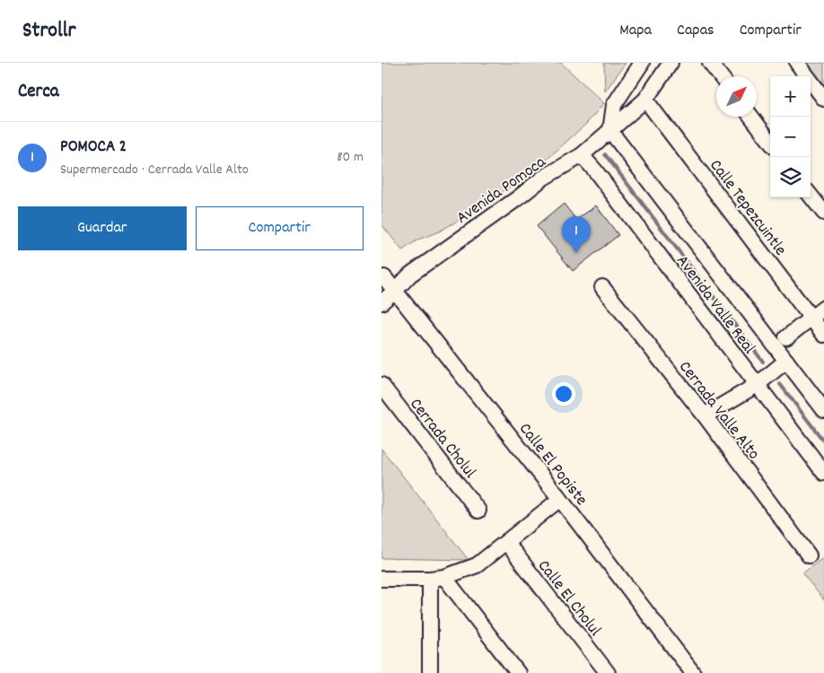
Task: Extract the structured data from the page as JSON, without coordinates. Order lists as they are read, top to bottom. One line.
{"streets":{"street":["Avenida Pomoca","Calle Tepezcuintle","Avenida Valle Real","Cerrada Valle Alto","Cerrada Cholul","Calle El Popiste","Calle El Cholul"]},"crossings":[["Avenida Pomoca","Calle Tepezcuintle"],["Avenida Pomoca","Avenida Valle Real"],["Avenida Pomoca","Calle El Popiste"]],"north":"top right","page":{"header":"Strollr","nav":["Mapa","Capas","Compartir"],"heading":"Cerca","map_buttons":["+","−"],"list":[{"mark":"1","name":"POMOCA 2","note":"Supermercado · Cerrada Valle Alto","value":"80 m"}],"buttons":["Guardar","Compartir"],"pins":"1"}}
